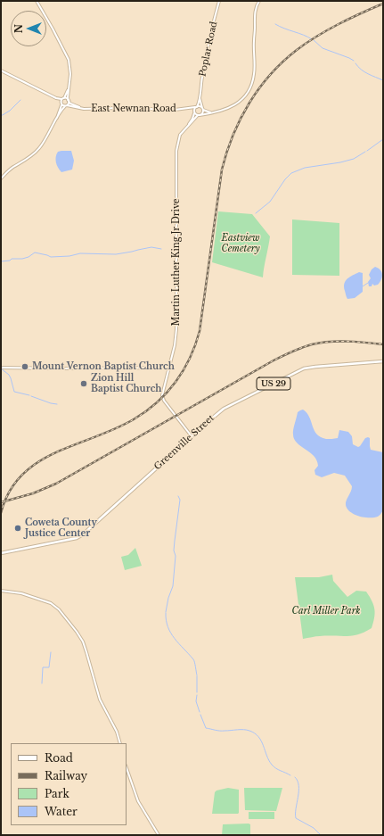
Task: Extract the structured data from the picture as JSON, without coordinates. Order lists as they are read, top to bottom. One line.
{"streets":{"main road":["US 29","Greenville Street"],"street":["Poplar Road","East Newnan Road","Martin Luther King Jr Drive"]},"crossings":[["Poplar Road","East Newnan Road"],["Poplar Road","Martin Luther King Jr Drive"],["East Newnan Road","Martin Luther King Jr Drive"],["Martin Luther King Jr Drive","Greenville Street"]],"parks":["Eastview Cemetery","Carl Miller Park"],"places":["Mount Vernon Baptist Church","Zion Hill Baptist Church","Coweta County Justice Center"],"legend":["Road","Railway","Park","Water"],"north":"left"}
